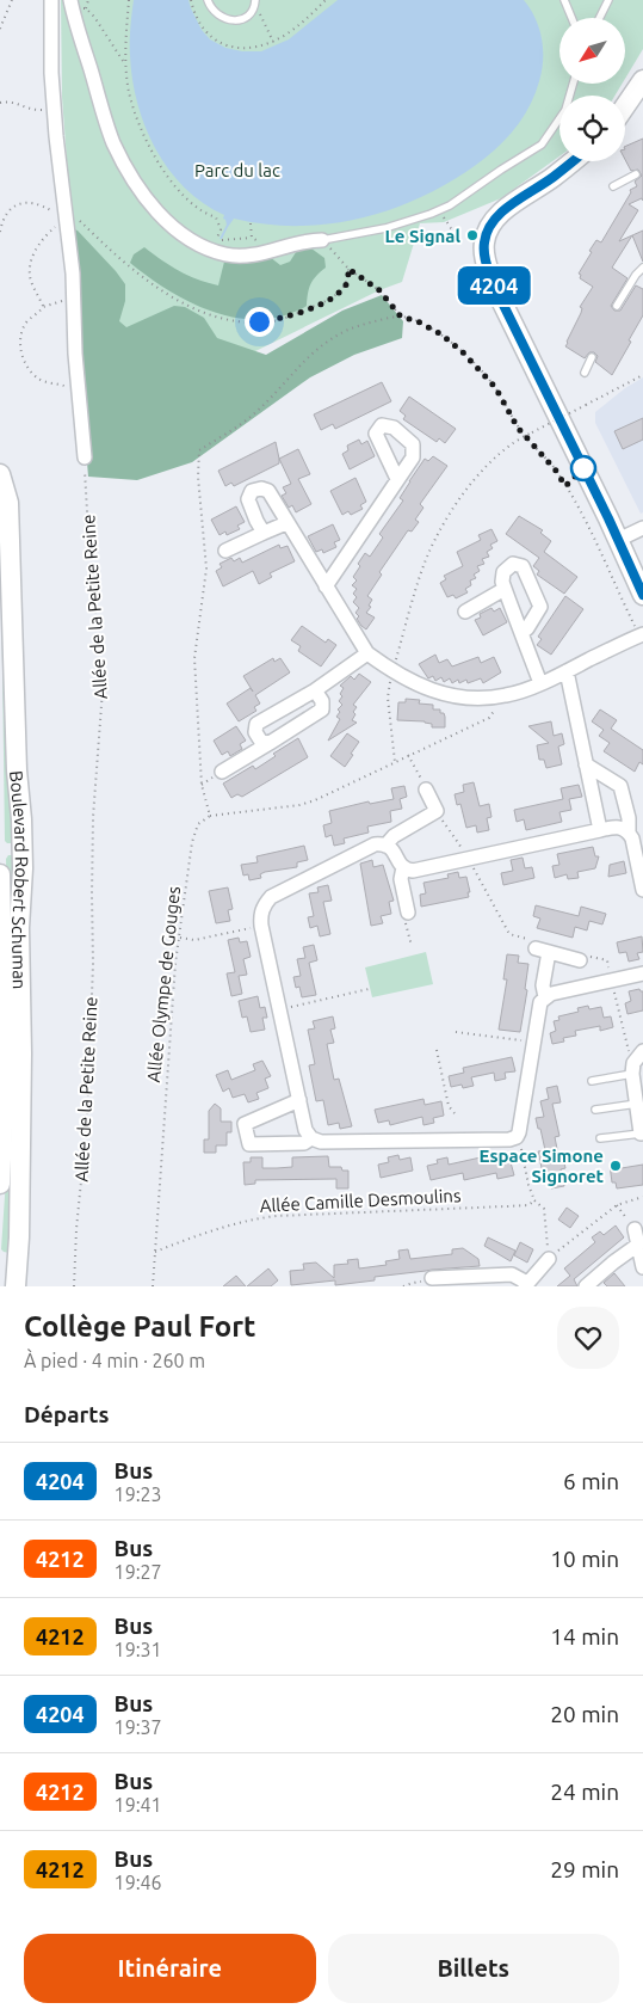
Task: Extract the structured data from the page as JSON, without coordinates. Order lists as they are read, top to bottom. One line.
{"streets":{"main road":["Boulevard Robert Schuman"],"path":["Allée de la Petite Reine","Allée Olympe de Gouges","Allée Camille Desmoulins"]},"crossings":[["Allée Olympe de Gouges","Allée Camille Desmoulins"]],"parks":["Parc du lac"],"places":["Le Signal","Espace Simone Signoret"],"lines":["bus line 4204"],"north":"bottom left","page":{"on_map":"4204","heading":[["Collège Paul Fort","À pied · 4 min · 260 m"],"Départs"],"list":[{"mark":"4204","name":"Bus","note":"19:23","value":"6 min"},{"mark":"4212","name":"Bus","note":"19:27","value":"10 min"},{"mark":"4212","name":"Bus","note":"19:31","value":"14 min"},{"mark":"4204","name":"Bus","note":"19:37","value":"20 min"},{"mark":"4212","name":"Bus","note":"19:41","value":"24 min"},{"mark":"4212","name":"Bus","note":"19:46","value":"29 min"}],"buttons":["Itinéraire","Billets"]}}
